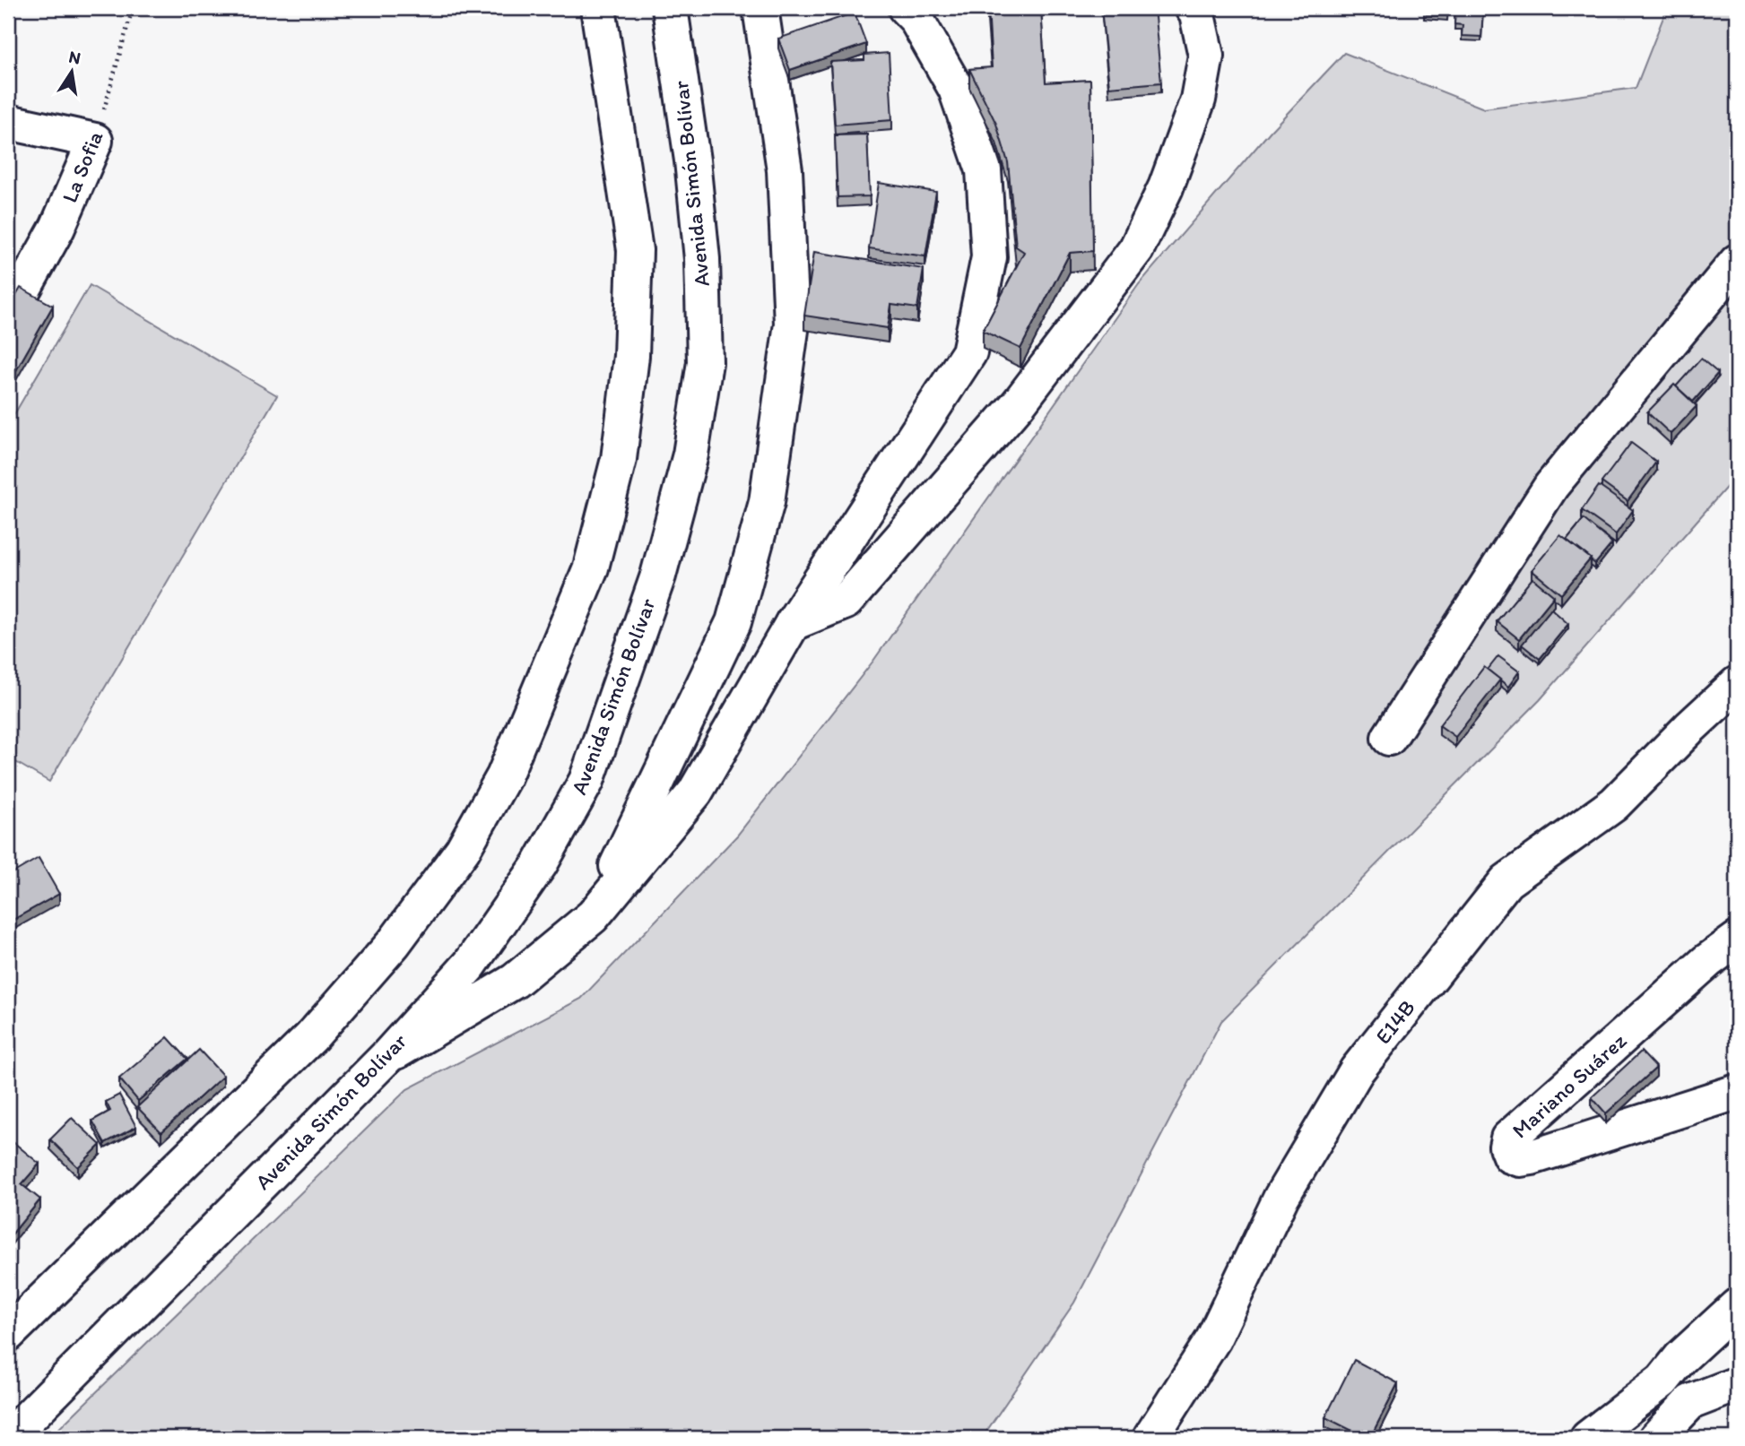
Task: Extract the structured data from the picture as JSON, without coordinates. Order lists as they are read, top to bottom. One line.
{"streets":{"main road":["La Sofia","Avenida Simón Bolívar","E14B","Mariano Suárez"]},"north":"top"}
